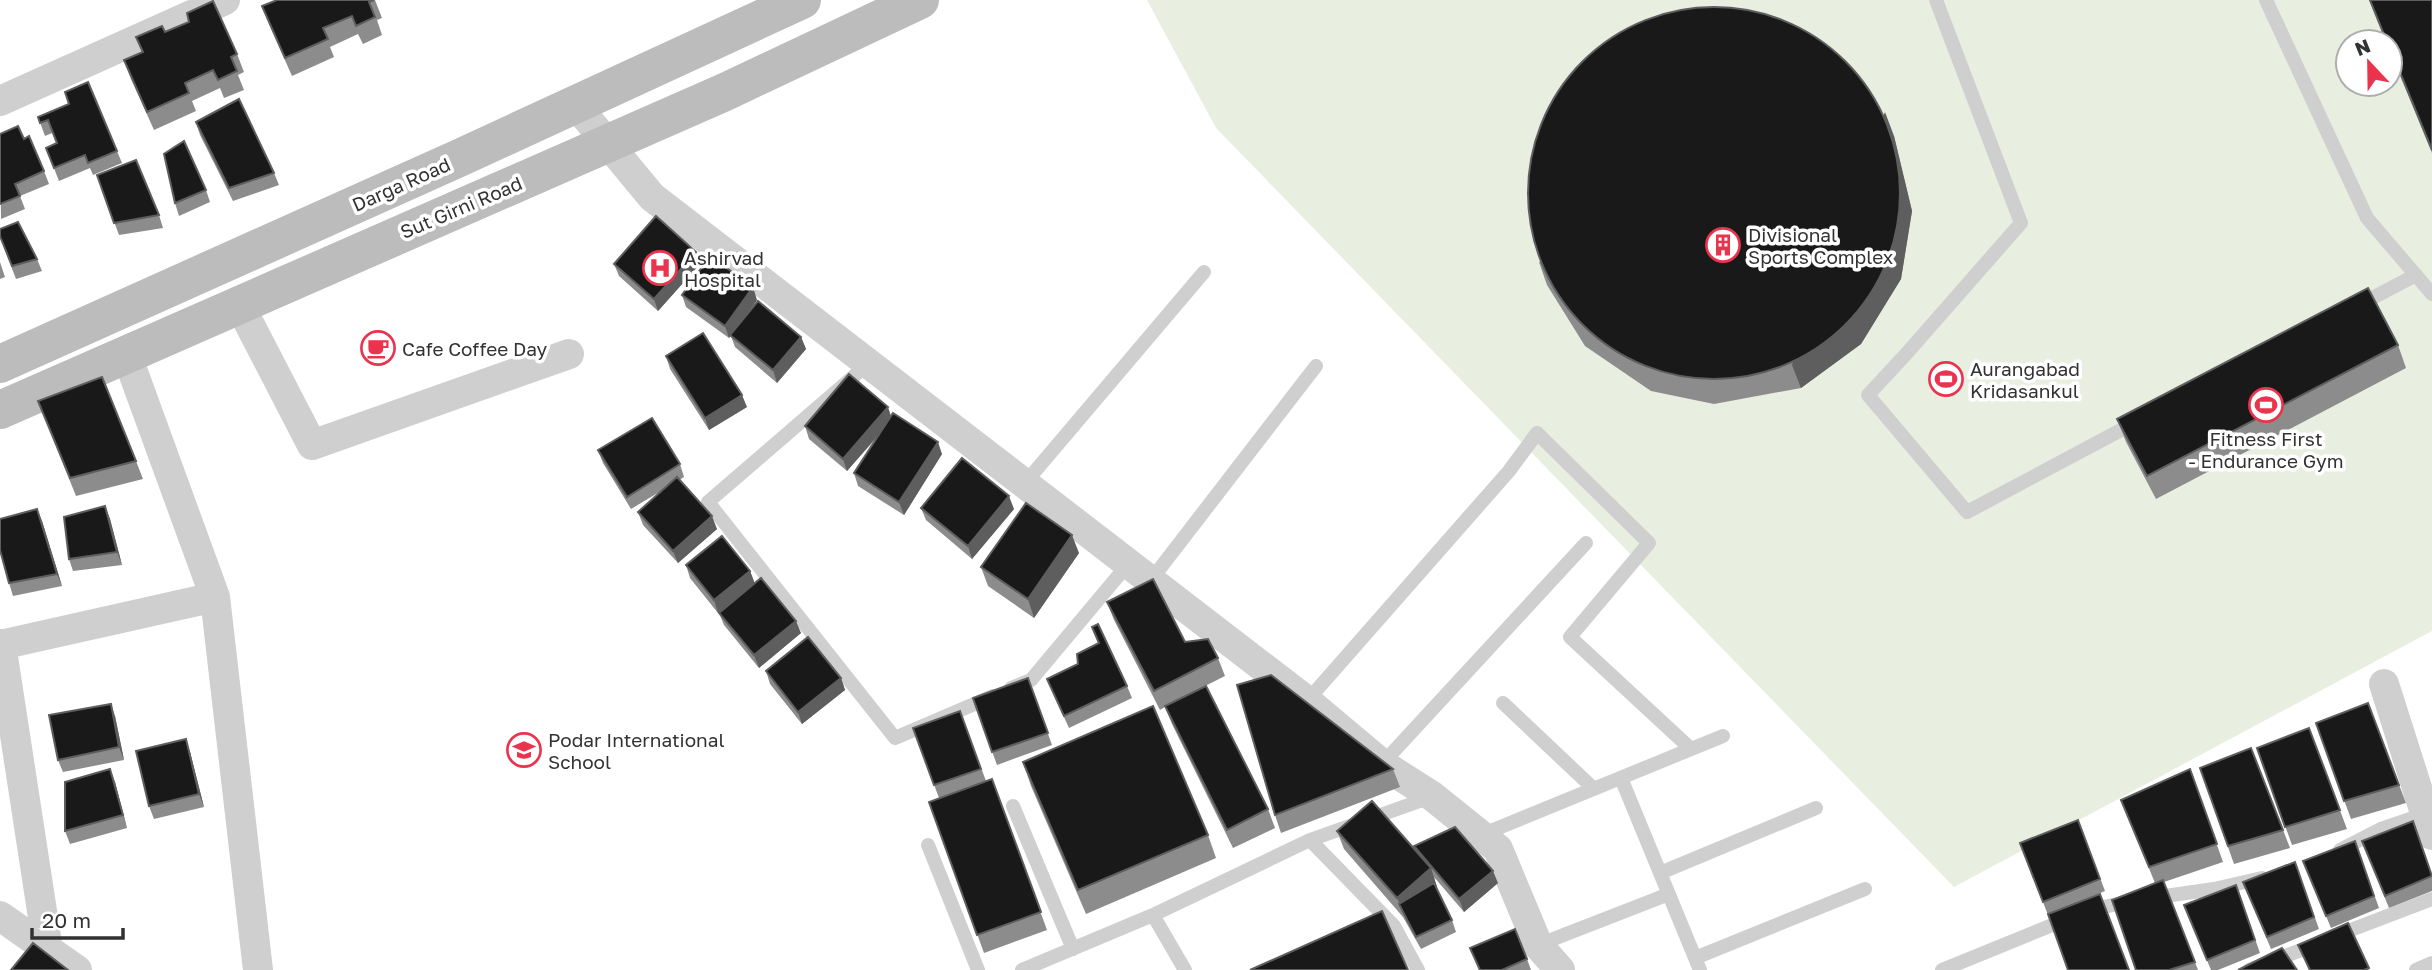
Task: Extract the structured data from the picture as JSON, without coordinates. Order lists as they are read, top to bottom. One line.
{"streets":{"main road":["Darga Road","Sut Girni Road"]},"places":{"building":["Divisional Sports Complex"],"hospital":["Ashirvad Hospital"],"cafe":["Cafe Coffee Day"],"sports":["Aurangabad Kridasankul","Fitness First - Endurance Gym"],"school or university":["Podar International School"]},"scale_bar":"20 m","north":"top"}
